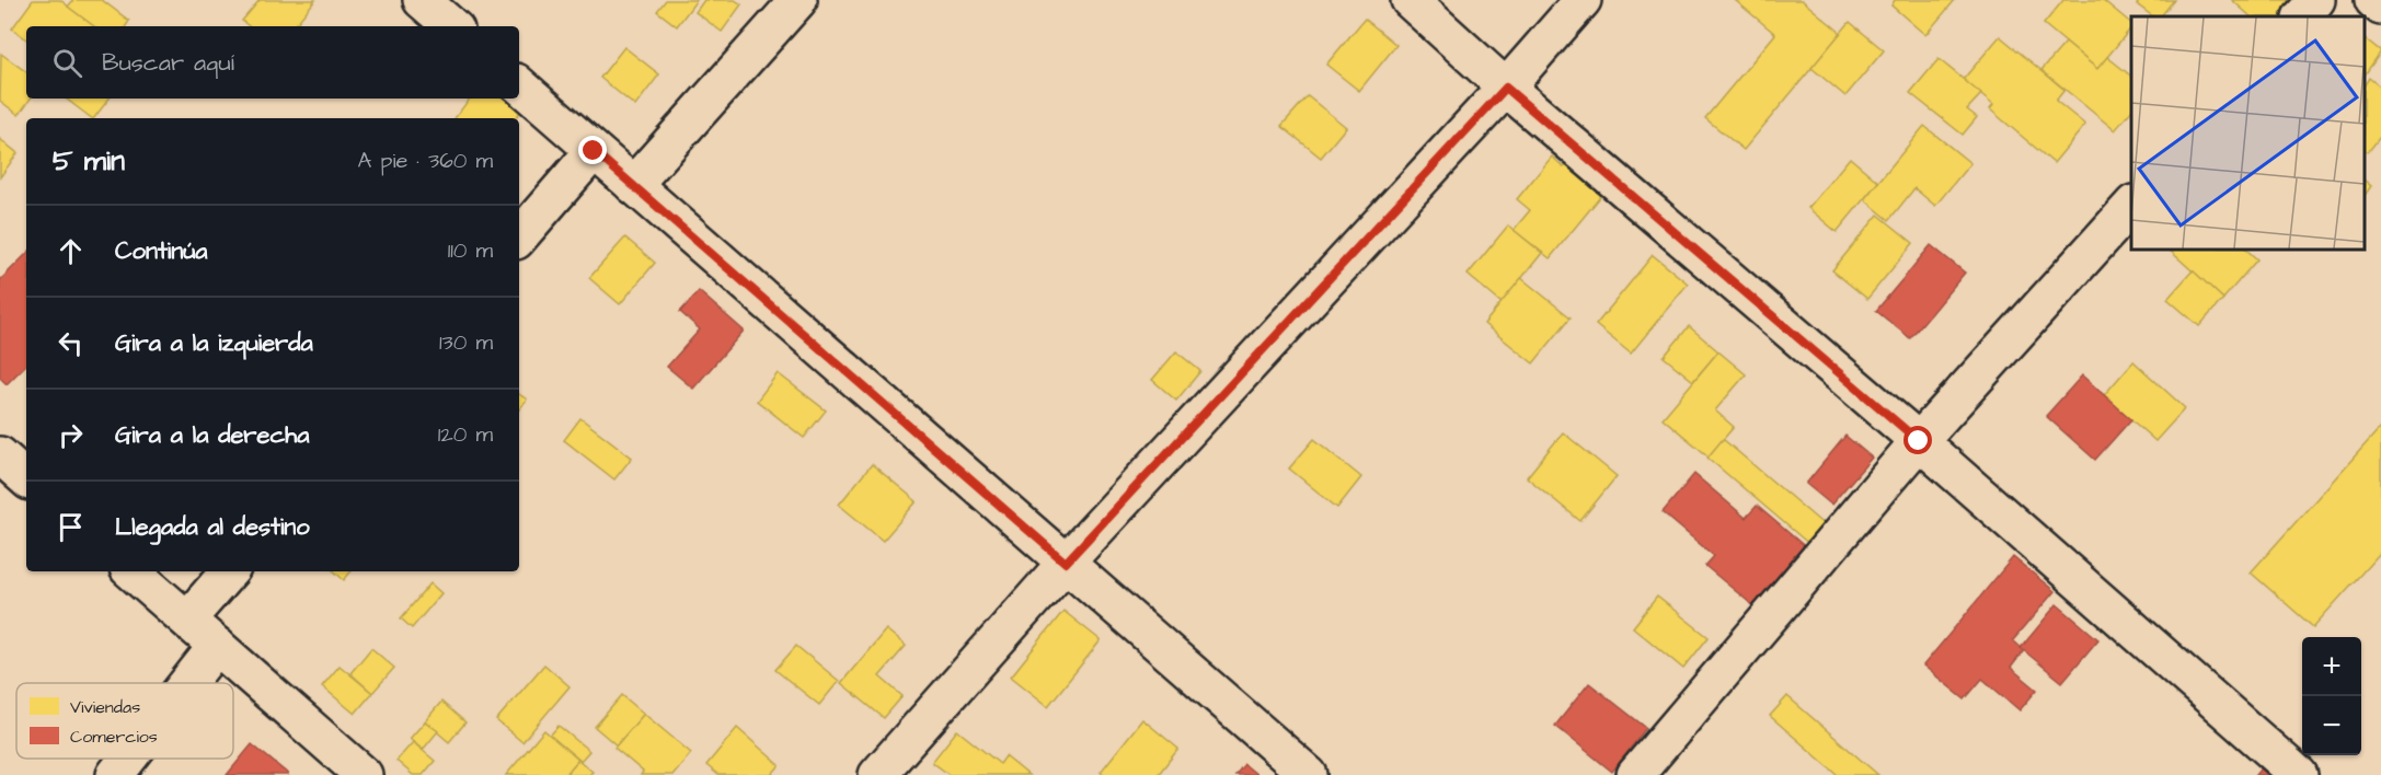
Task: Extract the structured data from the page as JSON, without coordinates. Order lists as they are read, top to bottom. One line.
{"legend":["Viviendas","Comercios"],"page":{"search":"Buscar aquí","heading":["5 min","A pie · 360 m"],"list":[["Continúa","110 m"],["Gira a la izquierda","130 m"],["Gira a la derecha","120 m"],"Llegada al destino"],"map_buttons":["+","−"]}}
